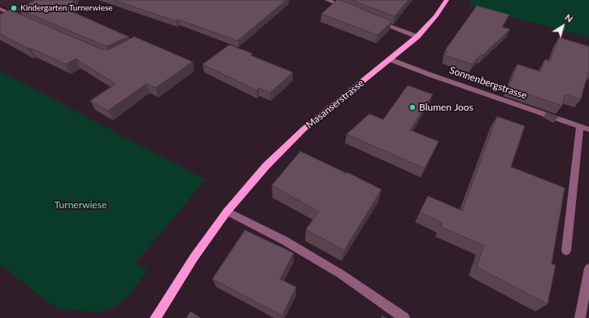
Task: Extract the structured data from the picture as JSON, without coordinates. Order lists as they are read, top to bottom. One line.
{"streets":{"main road":["Masanserstrasse"],"street":["Sonnenbergstrasse"]},"crossings":[["Sonnenbergstrasse","Masanserstrasse"]],"parks":["Turnerwiese"],"places":["Kindergarten Turnerwiese","Blumen Joos"],"north":"top right"}
